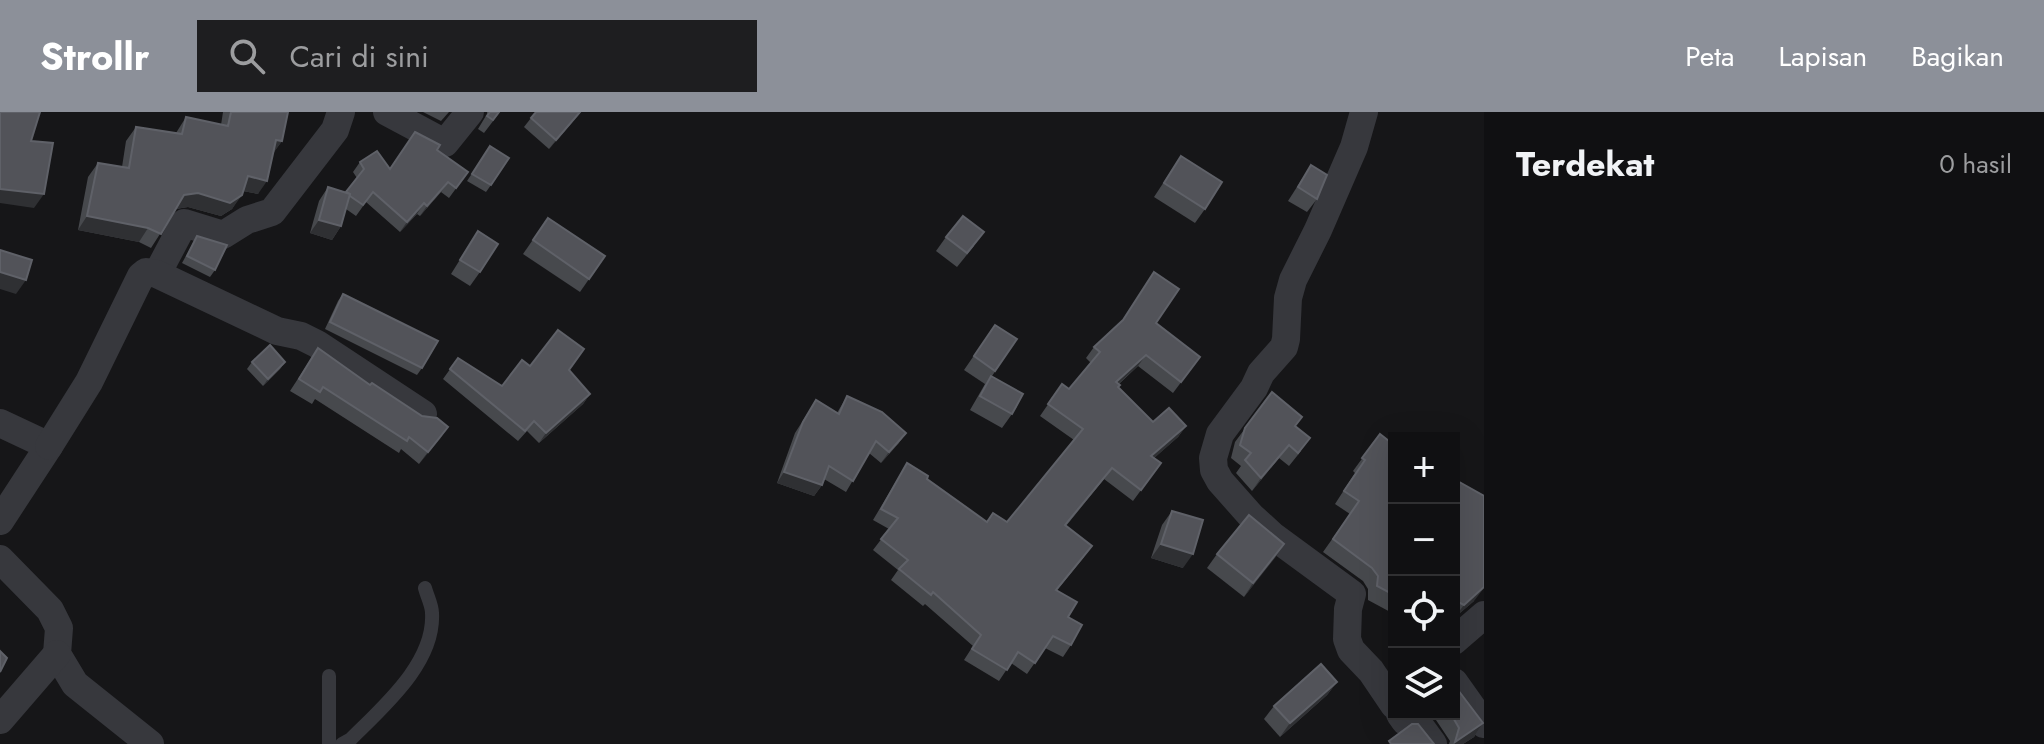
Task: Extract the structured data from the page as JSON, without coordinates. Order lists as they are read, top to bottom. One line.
{"page":{"header":"Strollr","search":"Cari di sini","nav":["Peta","Lapisan","Bagikan"],"heading":["Terdekat","0 hasil"],"map_buttons":["+","−"]}}
